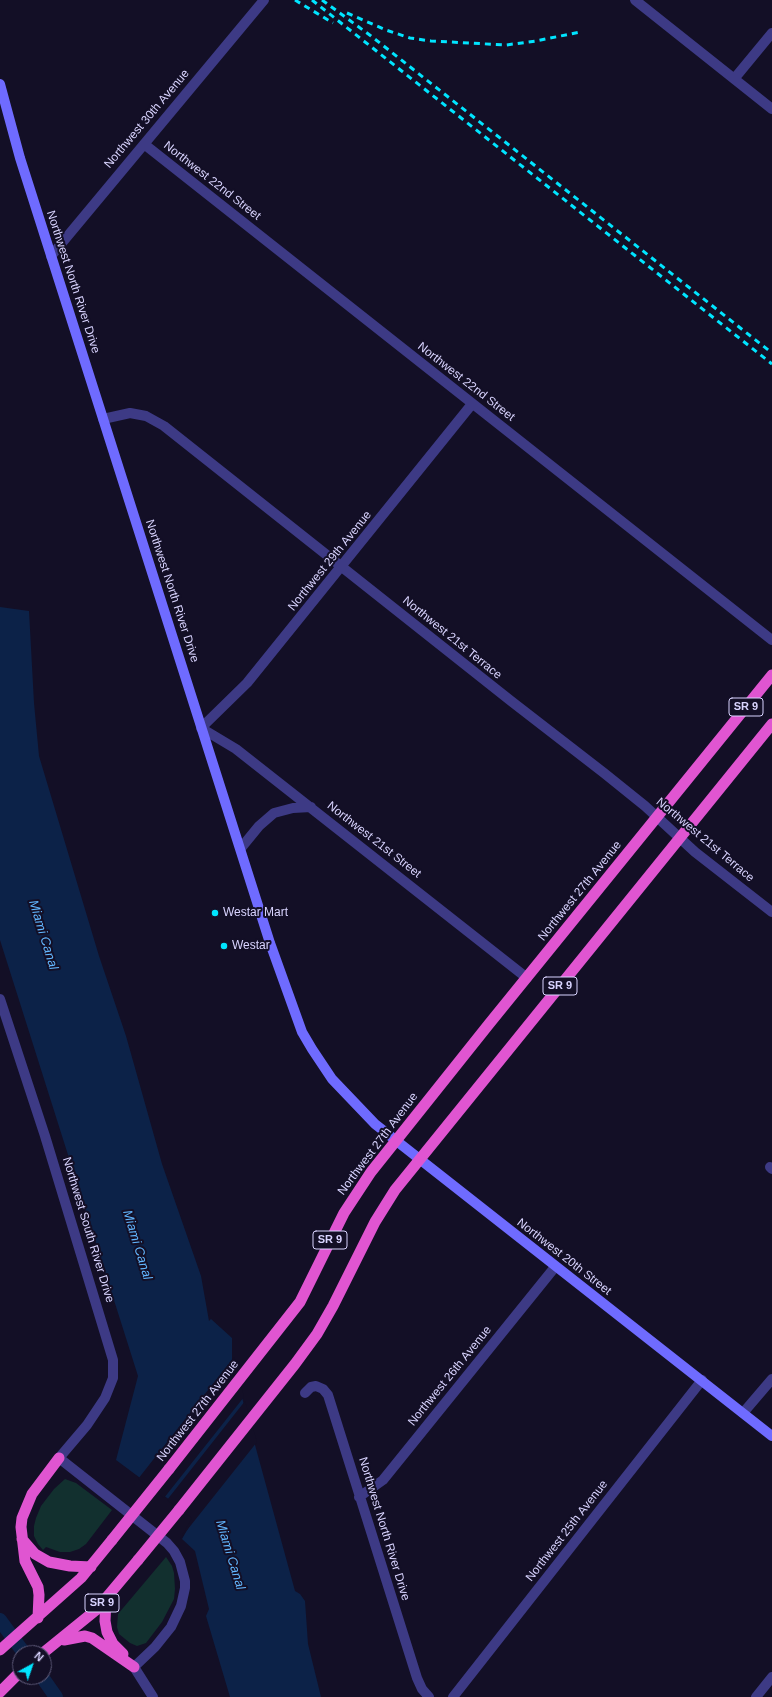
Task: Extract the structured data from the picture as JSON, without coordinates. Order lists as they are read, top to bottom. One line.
{"streets":{"highway":["SR 9","Northwest 27th Avenue"],"main road":["Northwest North River Drive","Northwest 20th Street"],"street":["Northwest 30th Avenue","Northwest 22nd Street","Northwest 29th Avenue","Northwest 21st Terrace","Northwest 21st Street","Northwest South River Drive","Northwest 26th Avenue","Northwest 25th Avenue"]},"crossings":[["Northwest 30th Avenue","Northwest 22nd Street"],["Northwest 30th Avenue","Northwest North River Drive"],["Northwest 22nd Street","Northwest 29th Avenue"],["Northwest North River Drive","Northwest 29th Avenue"],["Northwest North River Drive","Northwest 21st Terrace"],["Northwest North River Drive","Northwest 21st Street"],["Northwest North River Drive","Northwest 20th Street"],["Northwest North River Drive","Northwest 26th Avenue"],["Northwest 29th Avenue","Northwest 21st Terrace"],["Northwest 29th Avenue","Northwest 21st Street"],["Northwest 21st Terrace","SR 9"],["Northwest 21st Terrace","Northwest 27th Avenue"],["SR 9","Northwest 20th Street"],["Northwest 21st Street","Northwest 27th Avenue"],["Northwest 27th Avenue","Northwest 20th Street"],["Northwest 20th Street","Northwest 26th Avenue"],["Northwest 20th Street","Northwest 25th Avenue"]],"water":["Miami Canal"],"places":["Westar Mart","Westar"],"north":"top right"}
